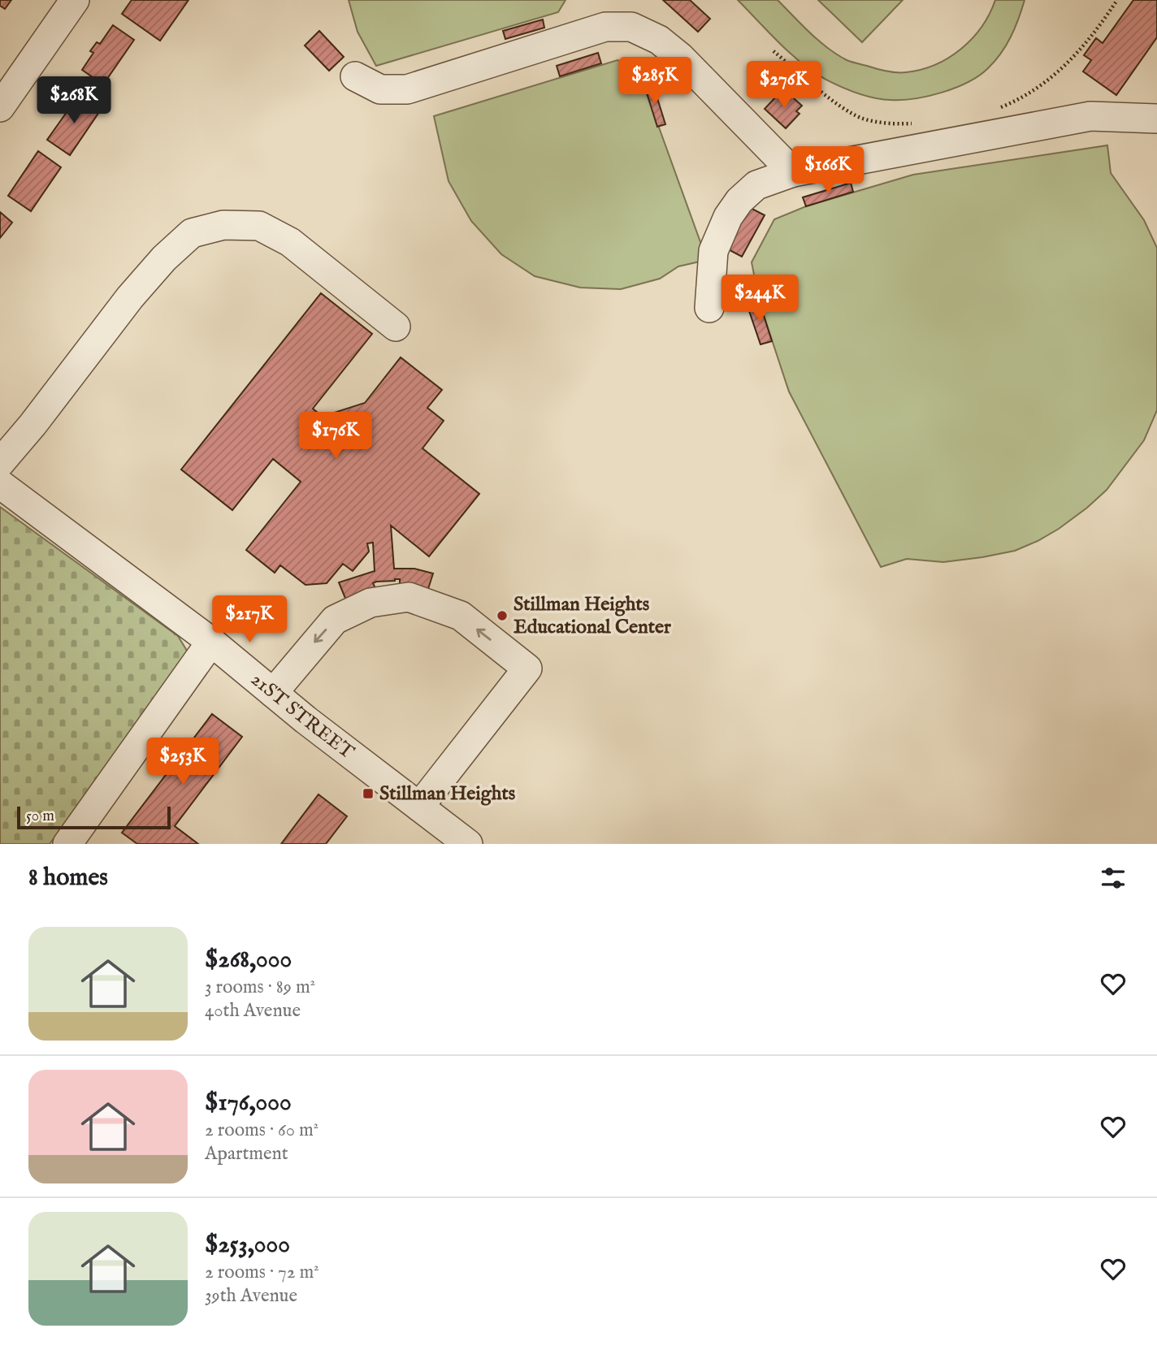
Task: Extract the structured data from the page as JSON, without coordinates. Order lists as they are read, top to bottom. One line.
{"streets":{"street":["21ST STREET"]},"places":{"other":["Stillman Heights Educational Center"],"transit":["Stillman Heights"]},"scale_bar":"50 m","page":{"price":["$285K","$276K","$268K","$166K","$244K","$176K","$217K","$253K"],"scale":"50 m","heading":"8 homes","list":[{"name":"$268,000","note":"3 rooms · 89 m² · 40th Avenue"},{"name":"$176,000","note":"2 rooms · 60 m² · Apartment"},{"name":"$253,000","note":"2 rooms · 72 m² · 39th Avenue"}]}}
